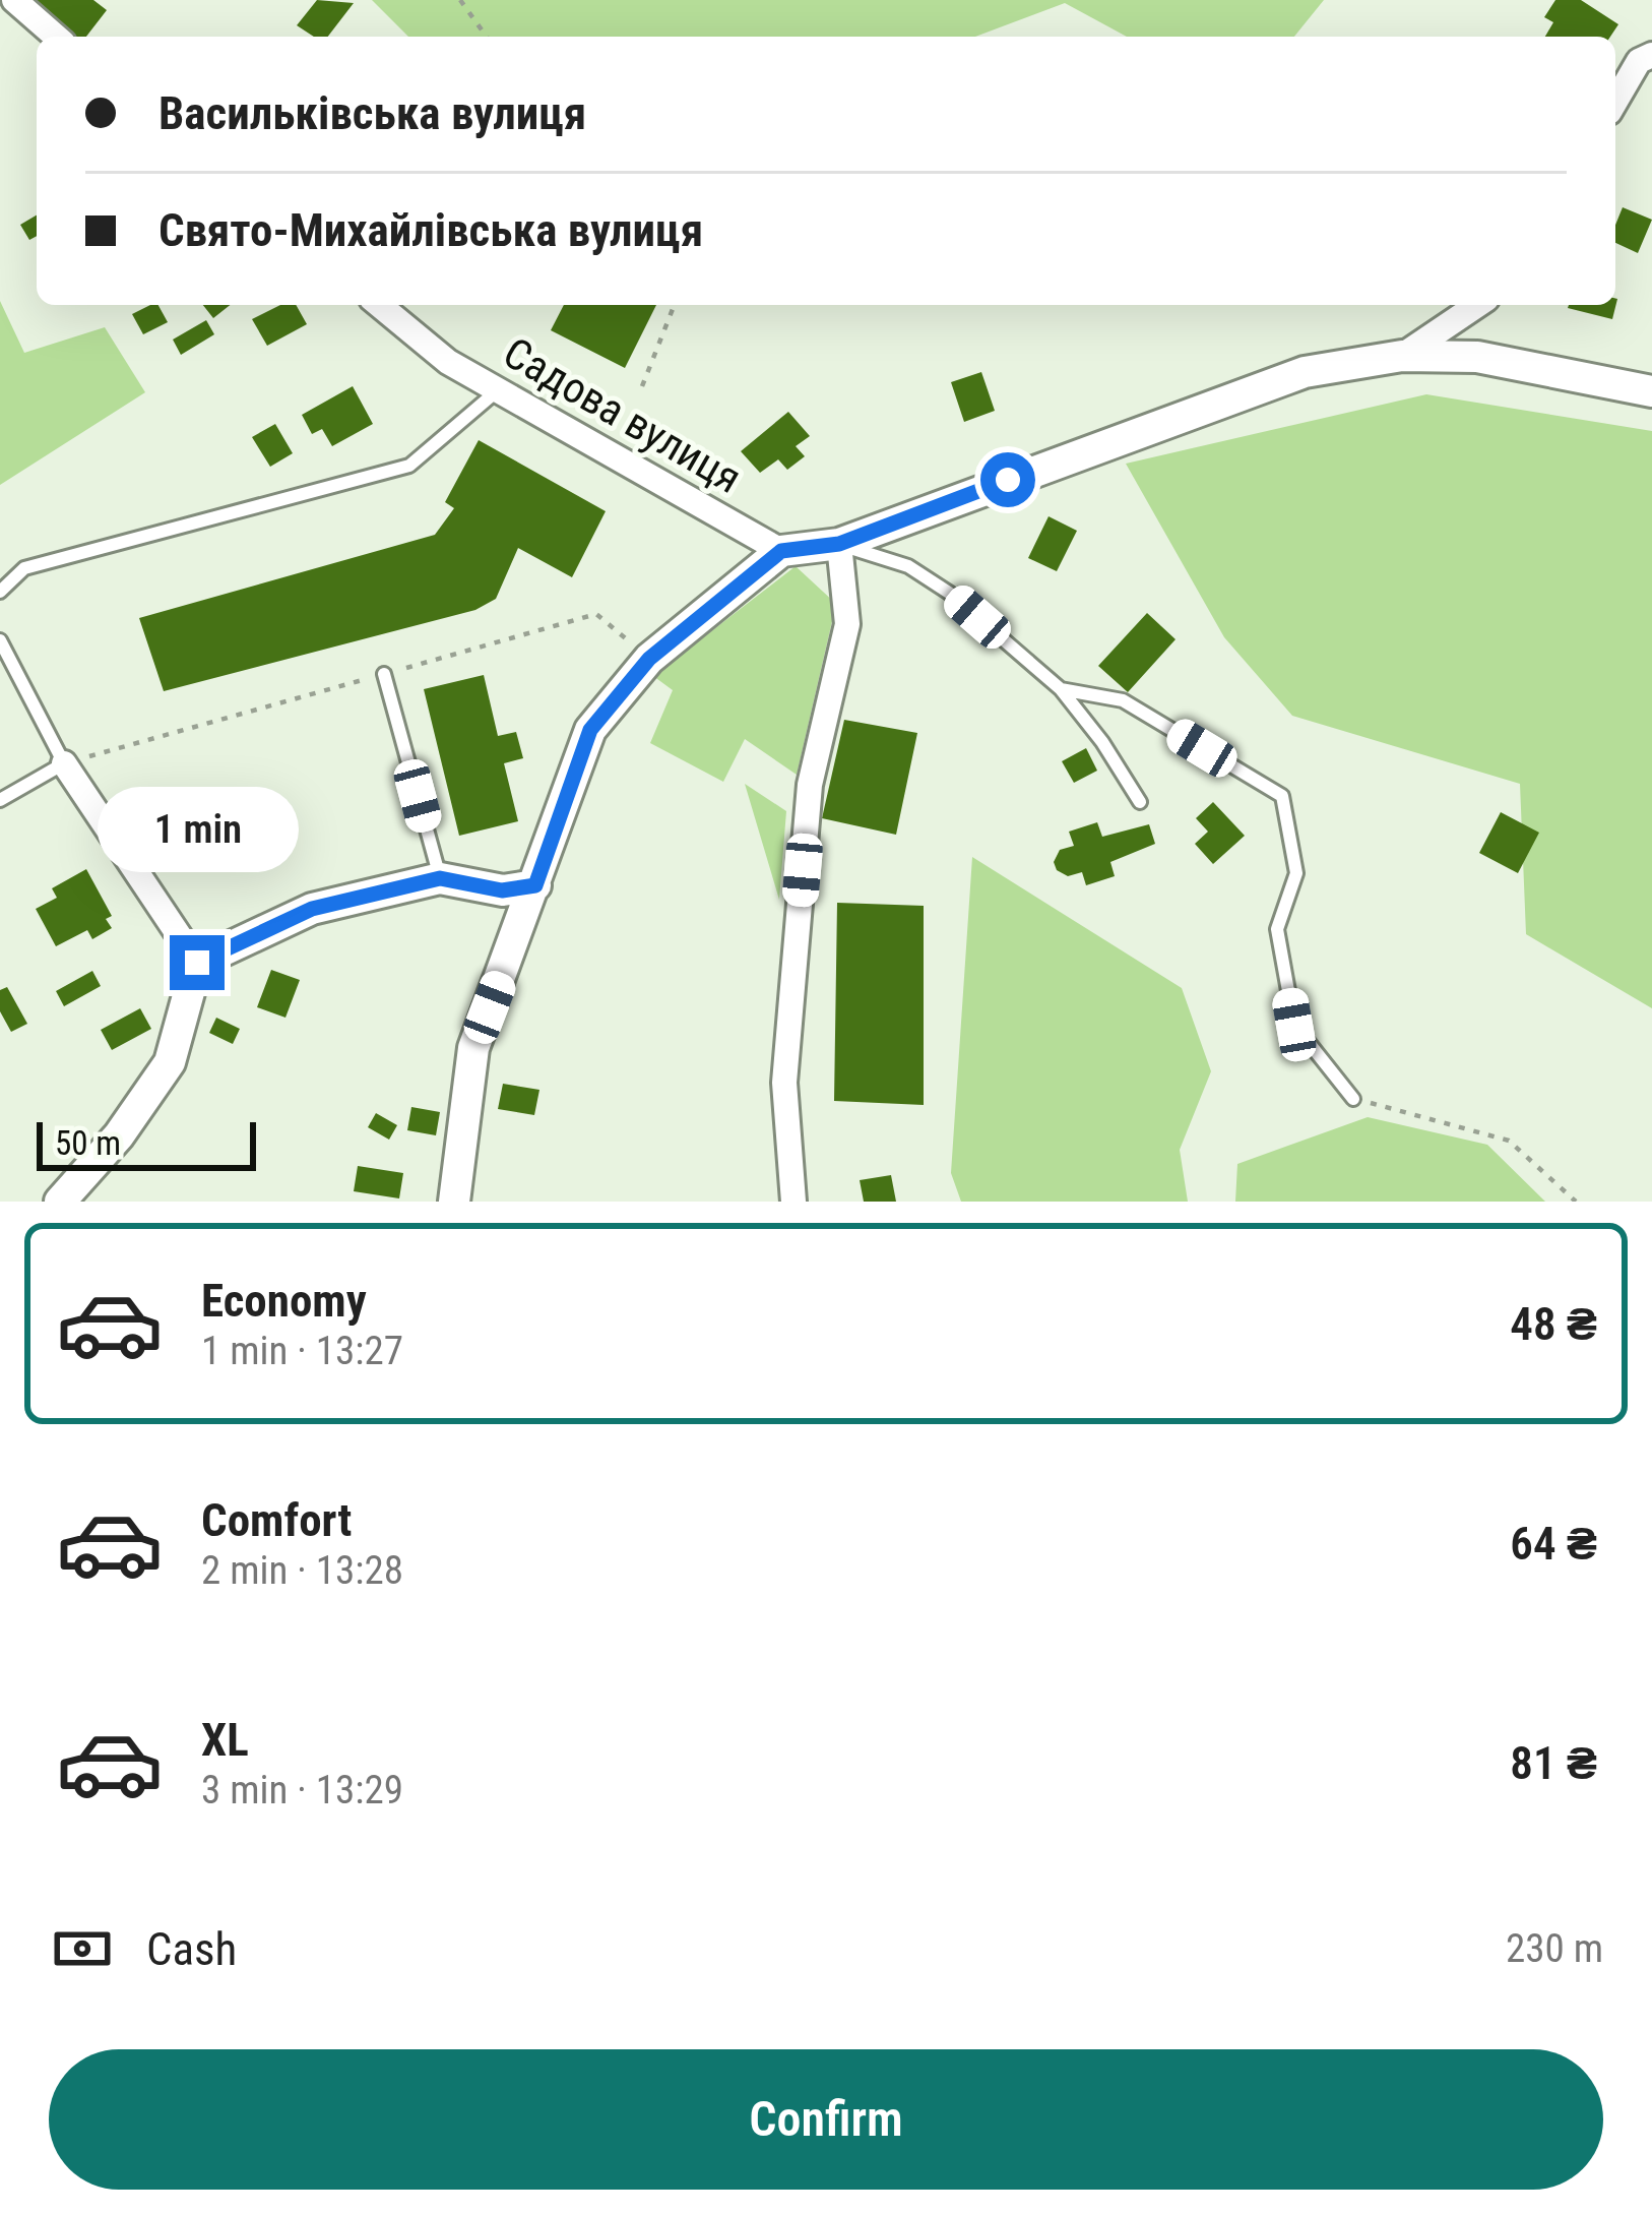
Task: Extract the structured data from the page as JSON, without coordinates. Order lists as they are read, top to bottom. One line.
{"streets":{"street":["Садова вулиця"]},"scale_bar":"50 m","page":{"banner":["Васильківська вулиця","Свято-Михайлівська вулиця"],"bubble":"1 min","scale":"50 m","list":[{"name":"Economy","note":"1 min · 13:27","value":"48 ₴"},{"name":"Comfort","note":"2 min · 13:28","value":"64 ₴"},{"name":"XL","note":"3 min · 13:29","value":"81 ₴"}],"pay":["Cash","230 m"],"buttons":"Confirm"}}
